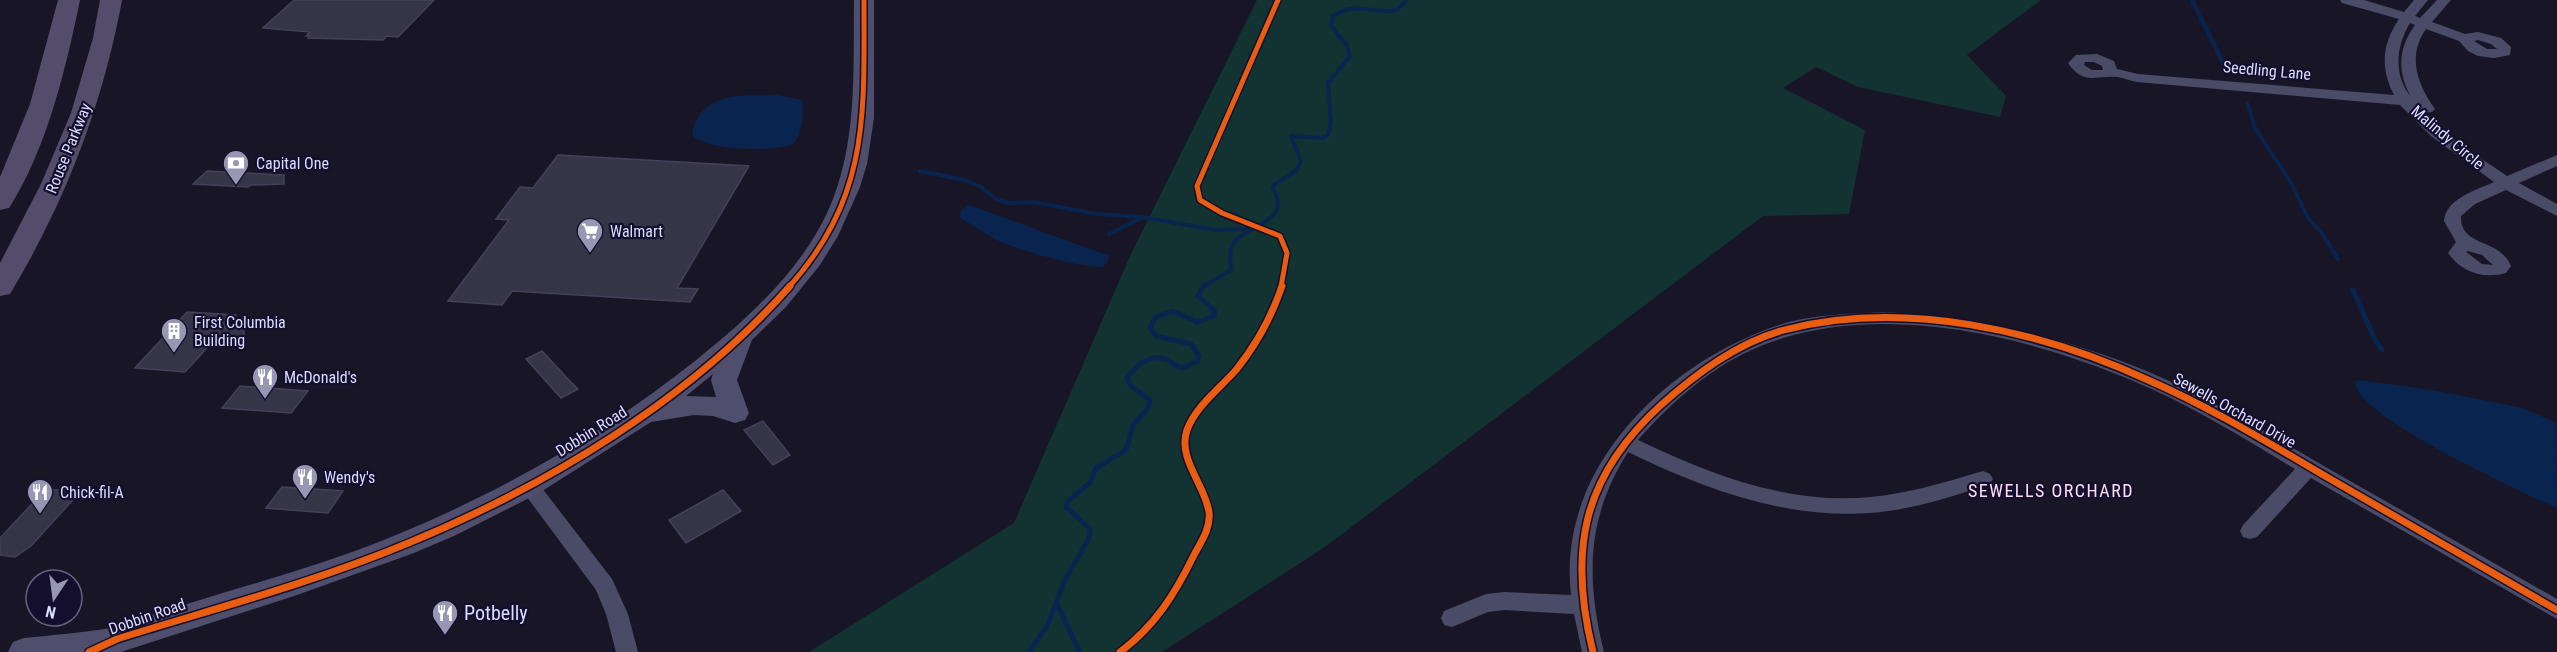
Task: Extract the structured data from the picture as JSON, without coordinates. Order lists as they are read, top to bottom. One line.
{"streets":{"main road":["Rouse Parkway"],"street":["Seedling Lane","Malindy Circle","Sewells Orchard Drive","Dobbin Road"]},"crossings":[["Seedling Lane","Malindy Circle"]],"districts":["SEWELLS ORCHARD"],"places":{"bank":["Capital One"],"supermarket":["Walmart"],"building":["First Columbia Building"],"restaurant":["McDonald's","Wendy's","Chick-fil-A","Potbelly"]},"north":"bottom"}
